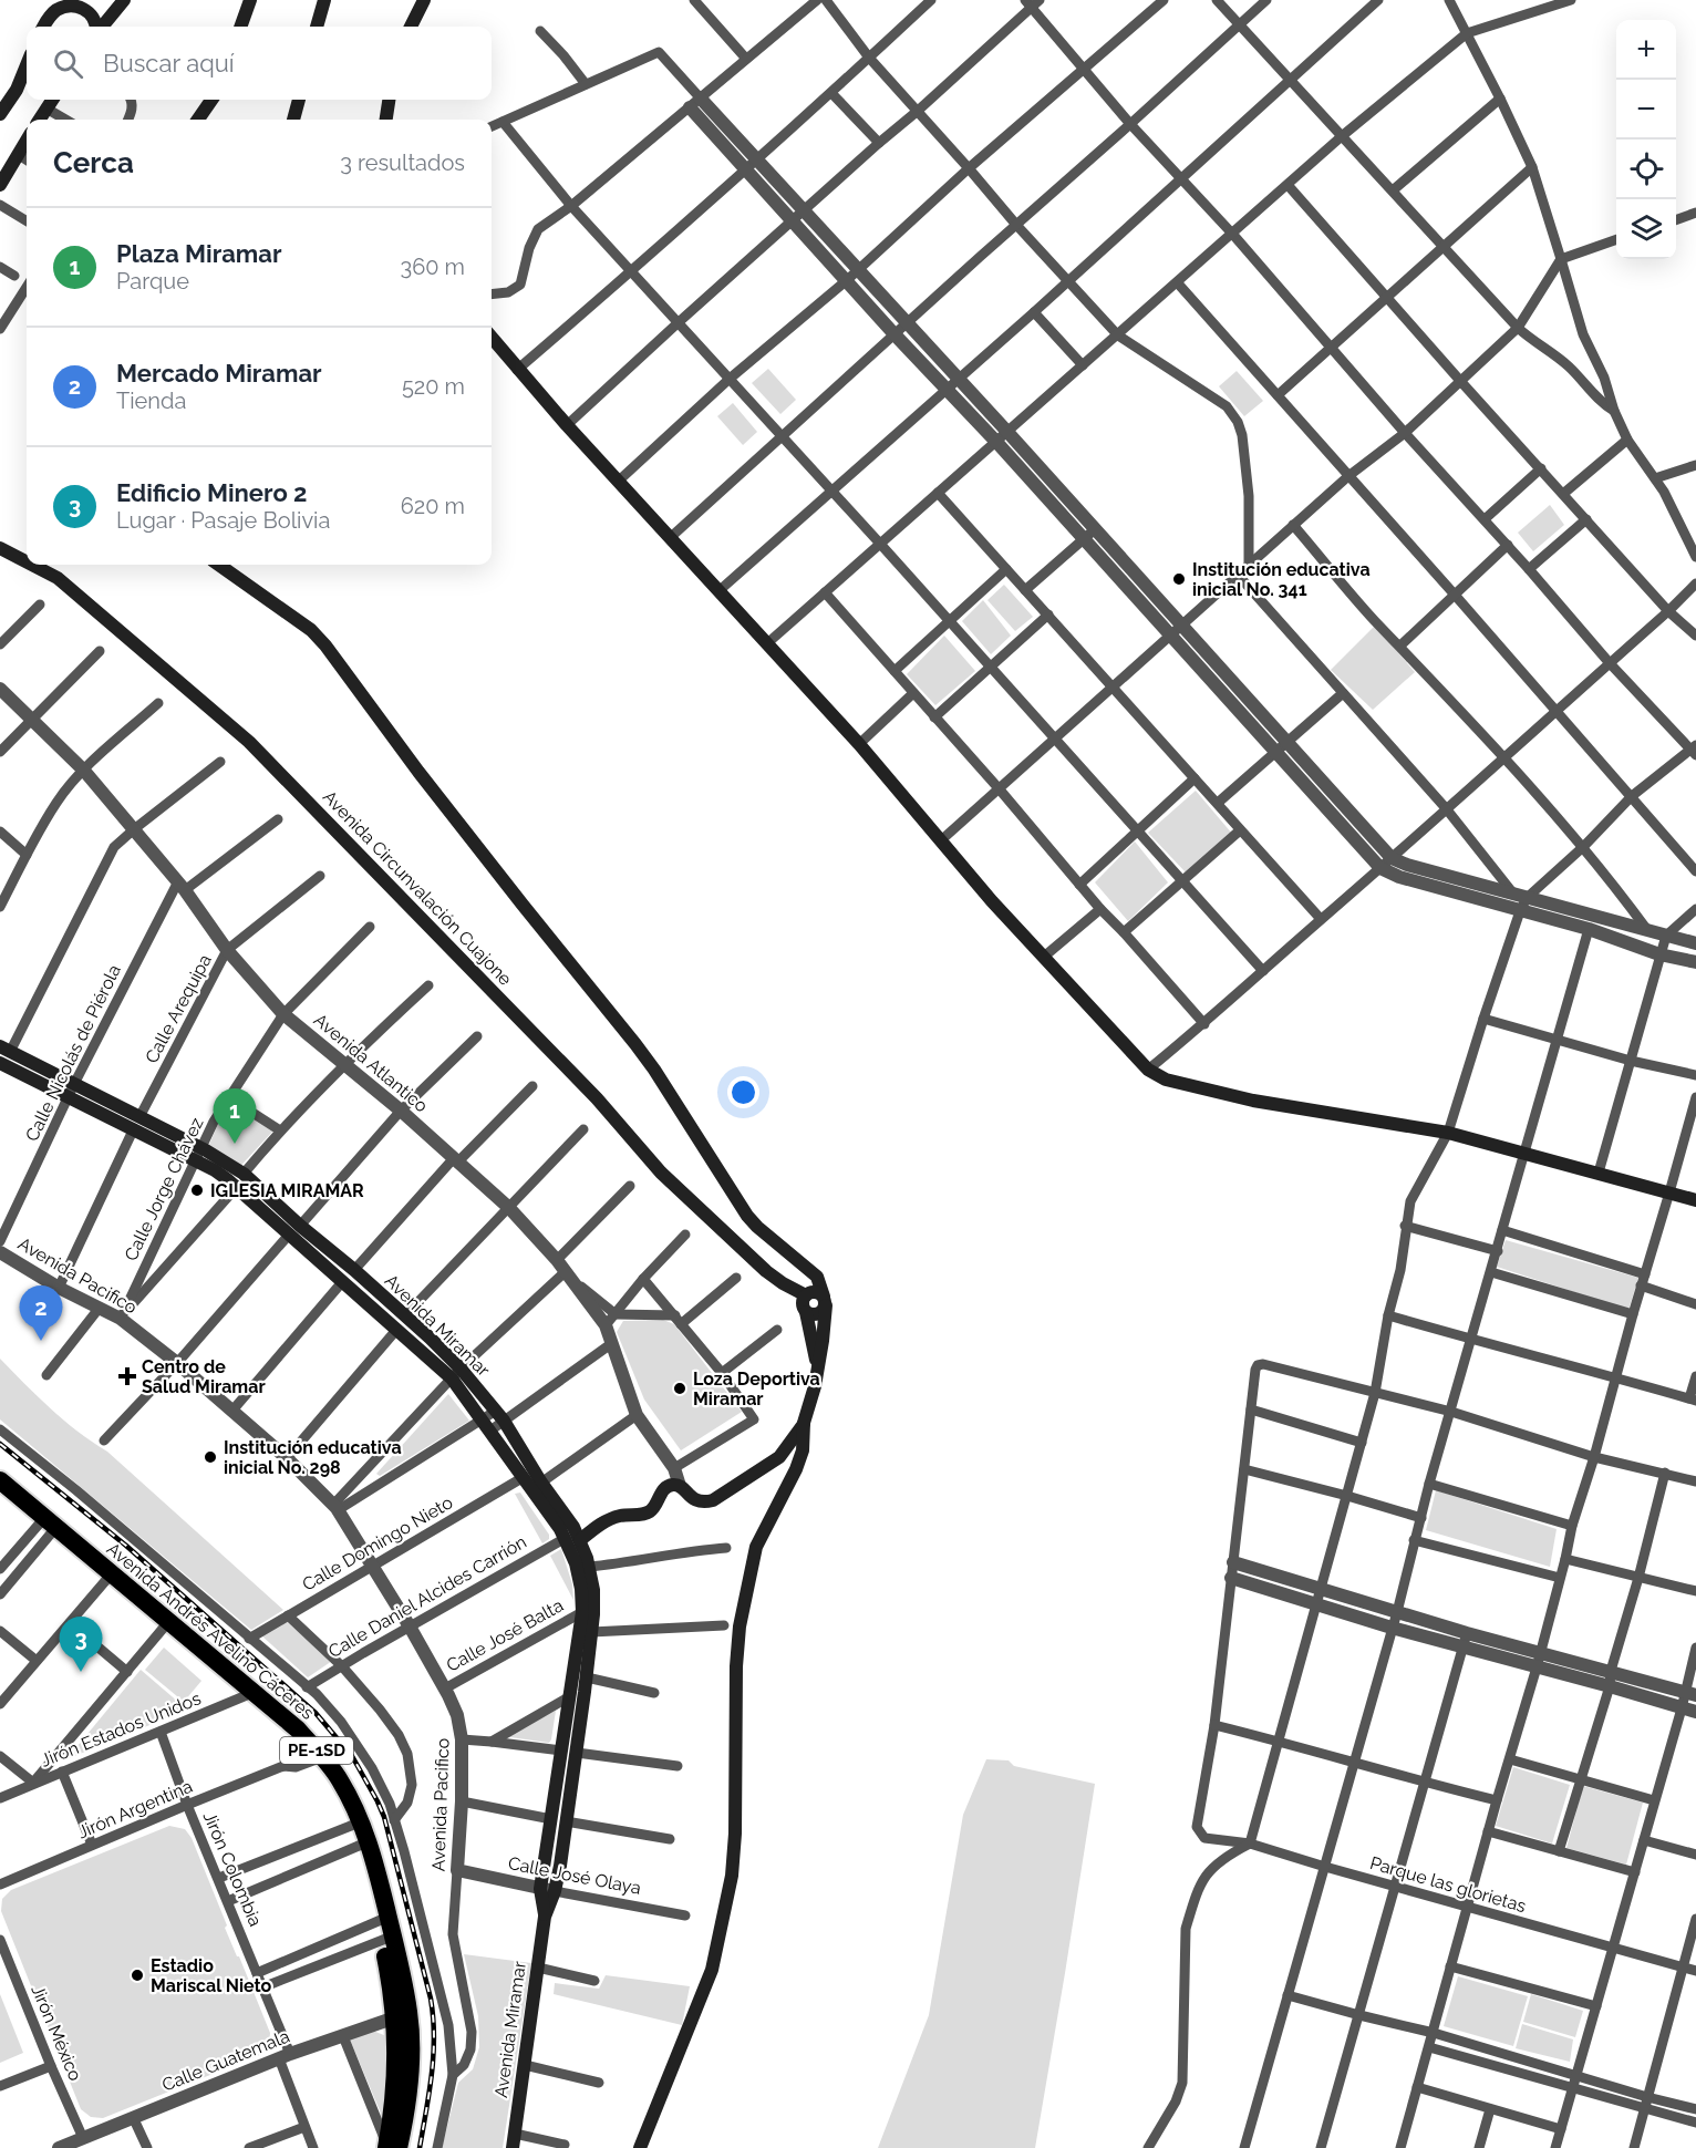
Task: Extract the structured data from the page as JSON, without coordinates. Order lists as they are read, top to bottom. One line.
{"streets":{"highway":["Avenida Andrés Avelino Cáceres","PE-1SD"],"main road":["Avenida Circunvalación Cuajone","Avenida Miramar","Calle Daniel Alcides Carrión"],"street":["Calle Arequipa","Calle Nicolás de Piérola","Avenida Atlantico","Calle Jorge Chávez","Avenida Pacifico","Calle Domingo Nieto","Calle José Balta","Jirón Estados Unidos","Jirón Argentina","Jirón Colombia","Calle José Olaya","Parque las glorietas","Jirón México","Calle Guatemala"]},"crossings":[["Calle Arequipa","Avenida Atlantico"],["Calle Arequipa","Avenida Pacifico"],["Calle Arequipa","Avenida Miramar"],["Calle Nicolás de Piérola","Avenida Atlantico"],["Calle Nicolás de Piérola","Avenida Miramar"],["Avenida Atlantico","Calle Jorge Chávez"],["Avenida Atlantico","Calle Daniel Alcides Carrión"],["Calle Jorge Chávez","Avenida Pacifico"],["Calle Jorge Chávez","Avenida Miramar"],["Avenida Pacifico","Calle Domingo Nieto"],["Avenida Pacifico","Calle Daniel Alcides Carrión"],["Avenida Pacifico","Calle José Balta"],["Avenida Pacifico","Calle José Olaya"],["Avenida Miramar","Calle Domingo Nieto"],["Avenida Miramar","Calle Daniel Alcides Carrión"],["Avenida Miramar","Calle José Balta"],["Avenida Miramar","Calle José Olaya"],["Avenida Andrés Avelino Cáceres","Jirón Estados Unidos"],["Avenida Andrés Avelino Cáceres","Jirón Argentina"],["Avenida Andrés Avelino Cáceres","Calle Guatemala"],["Jirón Estados Unidos","Jirón Colombia"],["Jirón Argentina","Jirón Colombia"],["Jirón Colombia","Calle Guatemala"],["Jirón México","Calle Guatemala"]],"places":{"other":["Institución educativa inicial No. 341","IGLESIA MIRAMAR","Loza Deportiva Miramar","Institución educativa inicial No. 298","Estadio Mariscal Nieto"],"health":["Centro de Salud Miramar"]},"page":{"map_buttons":["+","−"],"search":"Buscar aquí","heading":["Cerca","3 resultados"],"list":[{"mark":"1","name":"Plaza Miramar","note":"Parque","value":"360 m"},{"mark":"2","name":"Mercado Miramar","note":"Tienda","value":"520 m"},{"mark":"3","name":"Edificio Minero 2","note":"Lugar · Pasaje Bolivia","value":"620 m"}],"pins":["1","2","3"]}}
